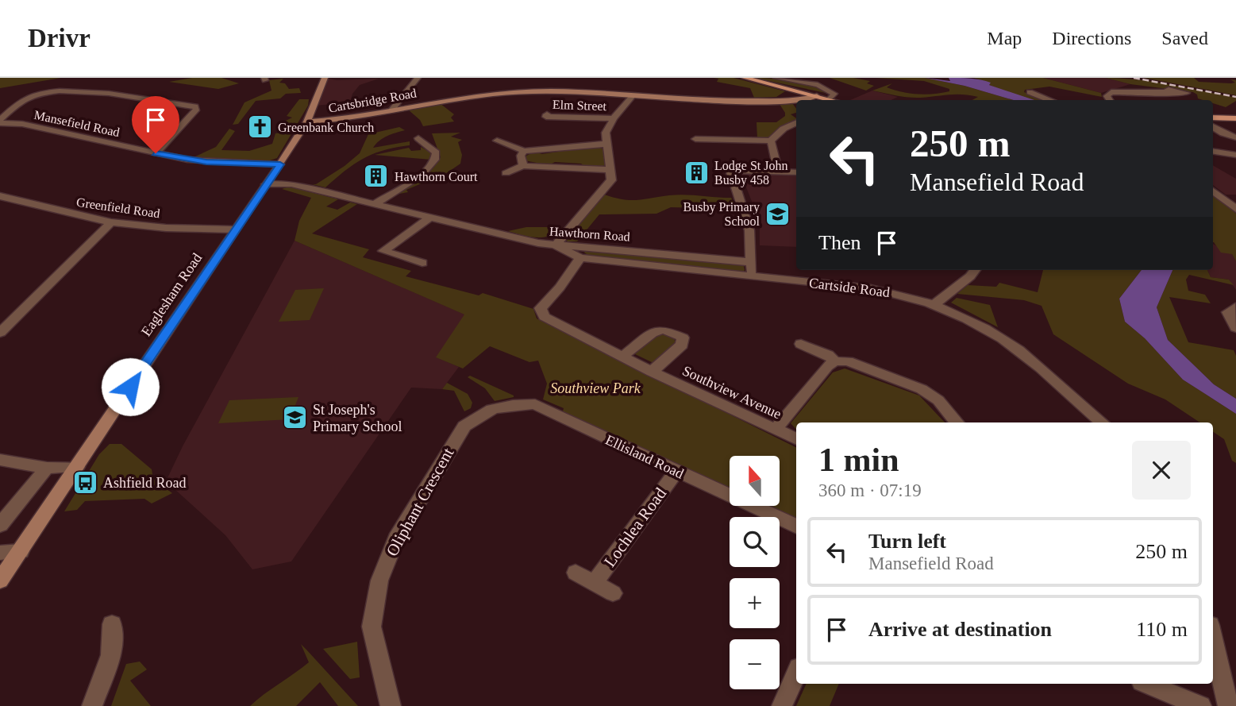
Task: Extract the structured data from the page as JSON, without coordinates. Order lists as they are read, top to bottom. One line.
{"streets":{"main road":["Cartsbridge Road","Eaglesham Road"],"street":["Elm Street","Mansefield Road","Greenfield Road","Hawthorn Road","Cartside Road","Southview Avenue","Ellisland Road","Oliphant Crescent","Lochlea Road"]},"crossings":[["Cartsbridge Road","Eaglesham Road"],["Mansefield Road","Eaglesham Road"],["Greenfield Road","Eaglesham Road"],["Hawthorn Road","Cartside Road"],["Hawthorn Road","Eaglesham Road"],["Cartside Road","Southview Avenue"],["Ellisland Road","Oliphant Crescent"],["Ellisland Road","Lochlea Road"]],"parks":["Southview Park"],"places":{"church":["Greenbank Church"],"building":["Lodge St John Busby 458","Hawthorn Court"],"school or university":["Busby Primary School","St Joseph's Primary School"],"bus stop":["Ashfield Road"]},"north":"top","page":{"header":"Drivr","nav":["Map","Directions","Saved"],"turn":["250 m","Mansefield Road"],"then":"Then","heading":["1 min","360 m · 07:19"],"map_buttons":["+","−"],"list":[{"name":"Turn left","note":"Mansefield Road","value":"250 m"},{"name":"Arrive at destination","value":"110 m"}]}}
